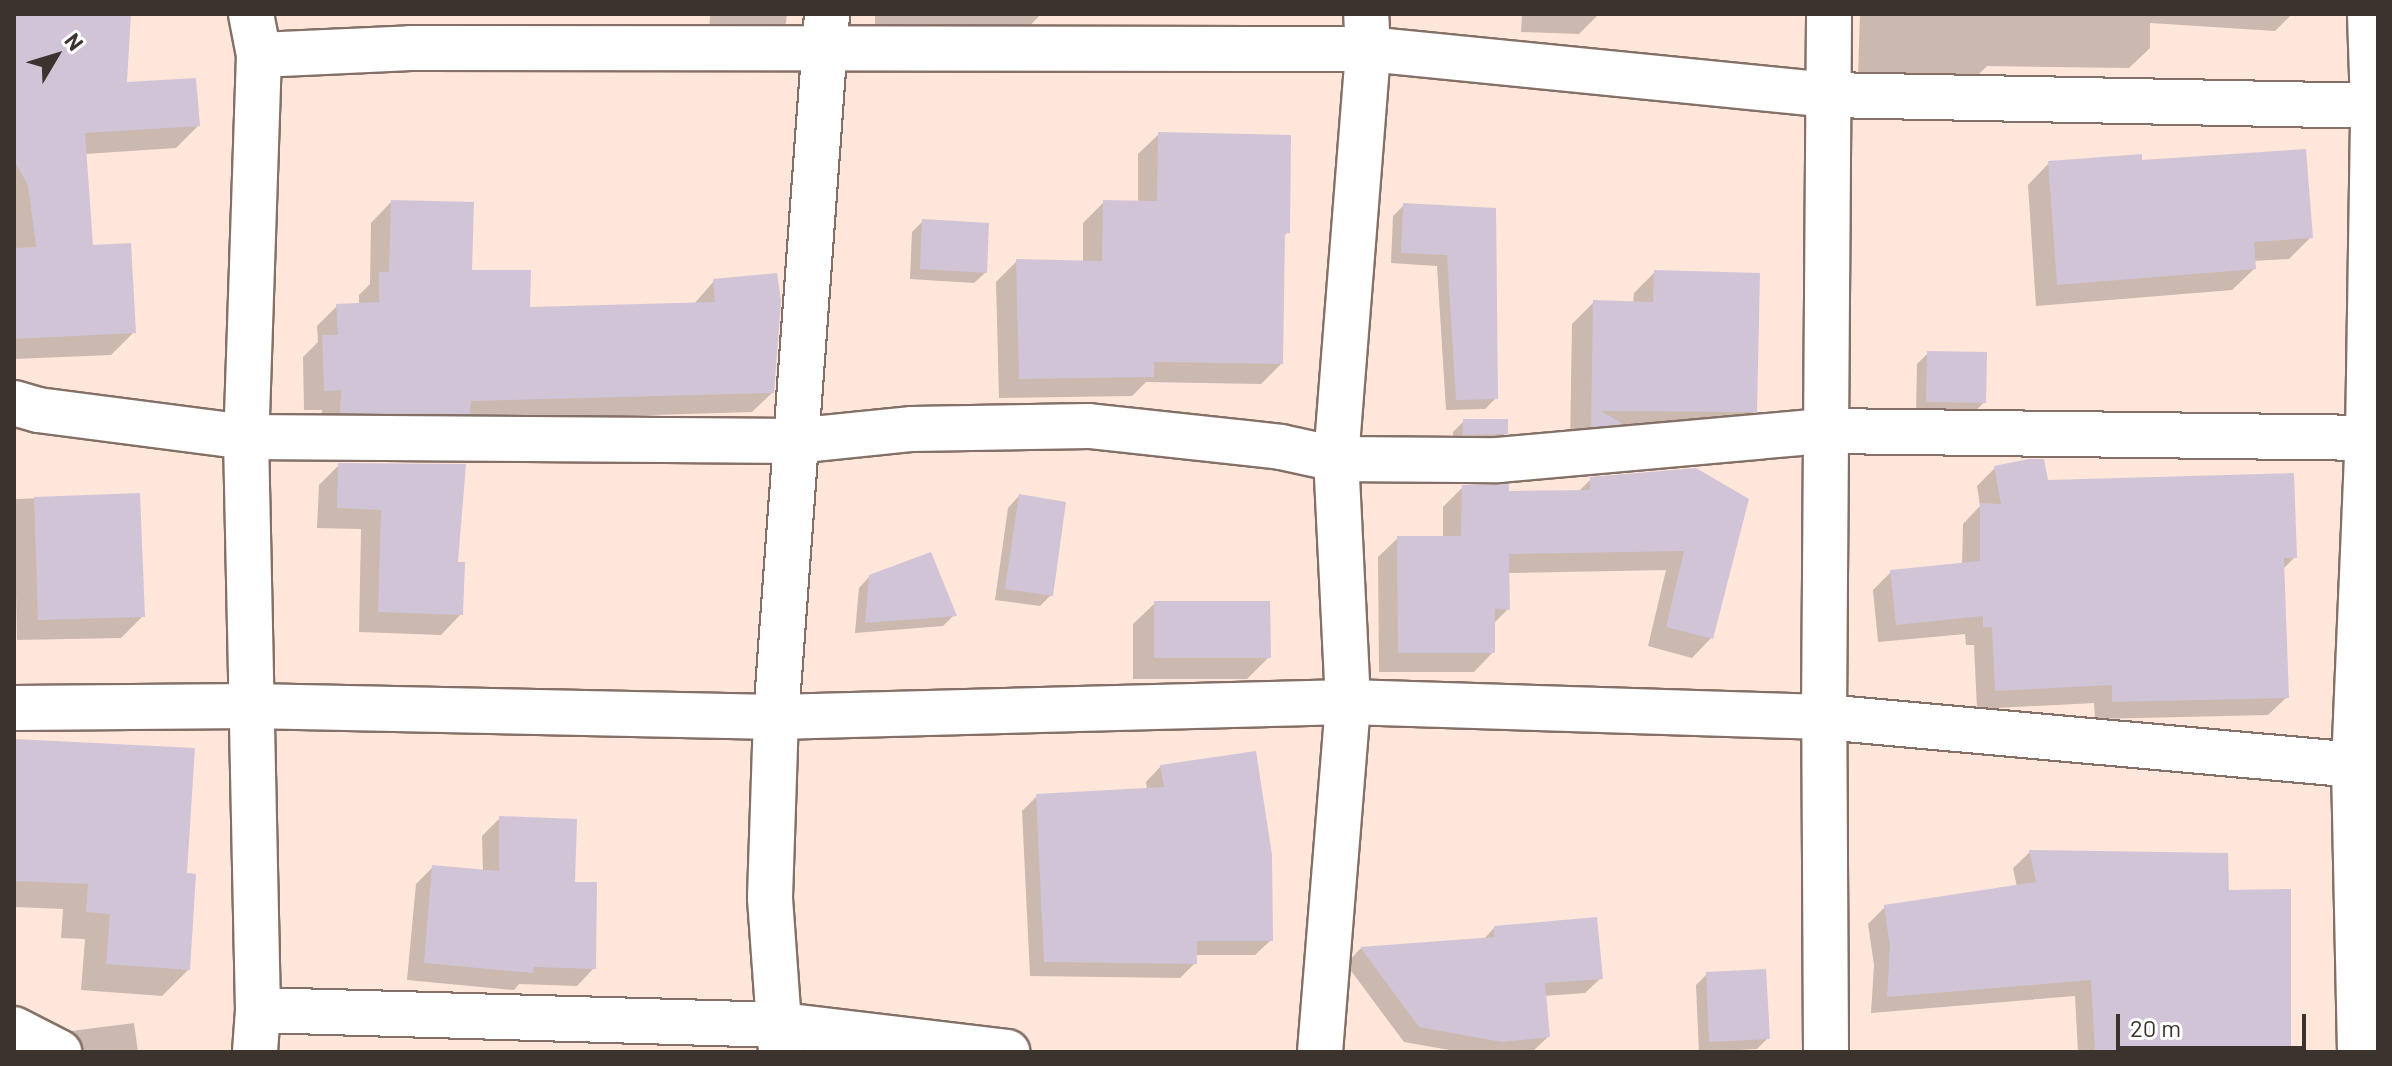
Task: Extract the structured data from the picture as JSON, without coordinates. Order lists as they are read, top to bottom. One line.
{"scale_bar":"20 m","north":"top right"}
